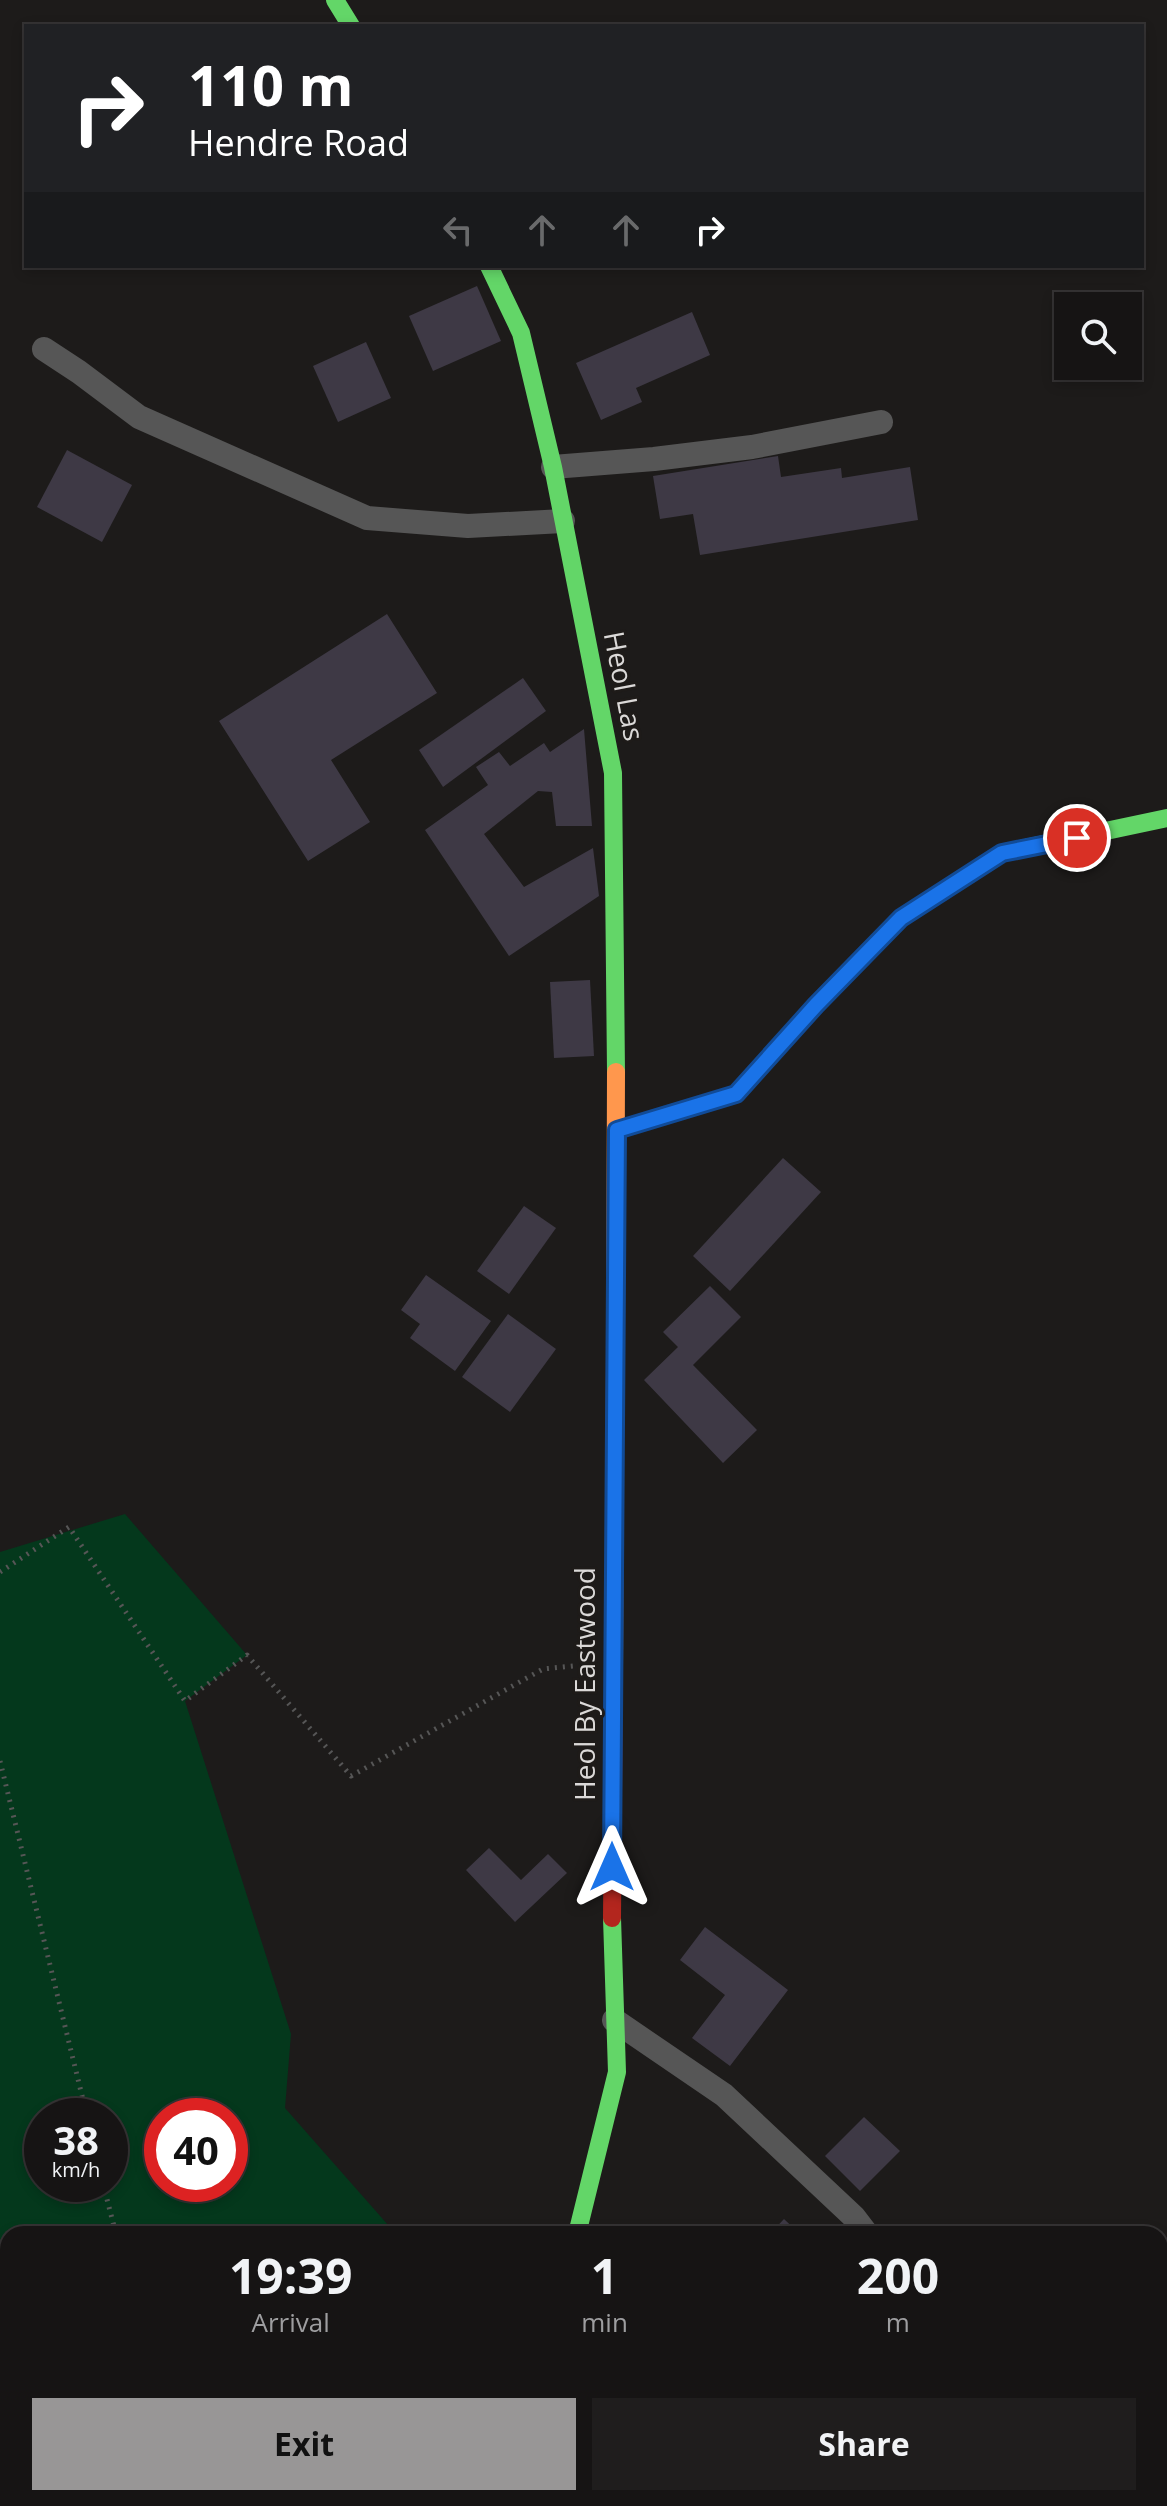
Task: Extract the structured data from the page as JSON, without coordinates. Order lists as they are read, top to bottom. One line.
{"streets":{"street":["Heol Las","Heol By Eastwood"]},"crossings":[["Heol Las","Heol By Eastwood"]],"page":{"turn":["110 m","Hendre Road"],"speed":"38 km/h","limit":"40","eta":["19:39","Arrival","1","min","200","m"],"buttons":["Exit","Share"]}}
